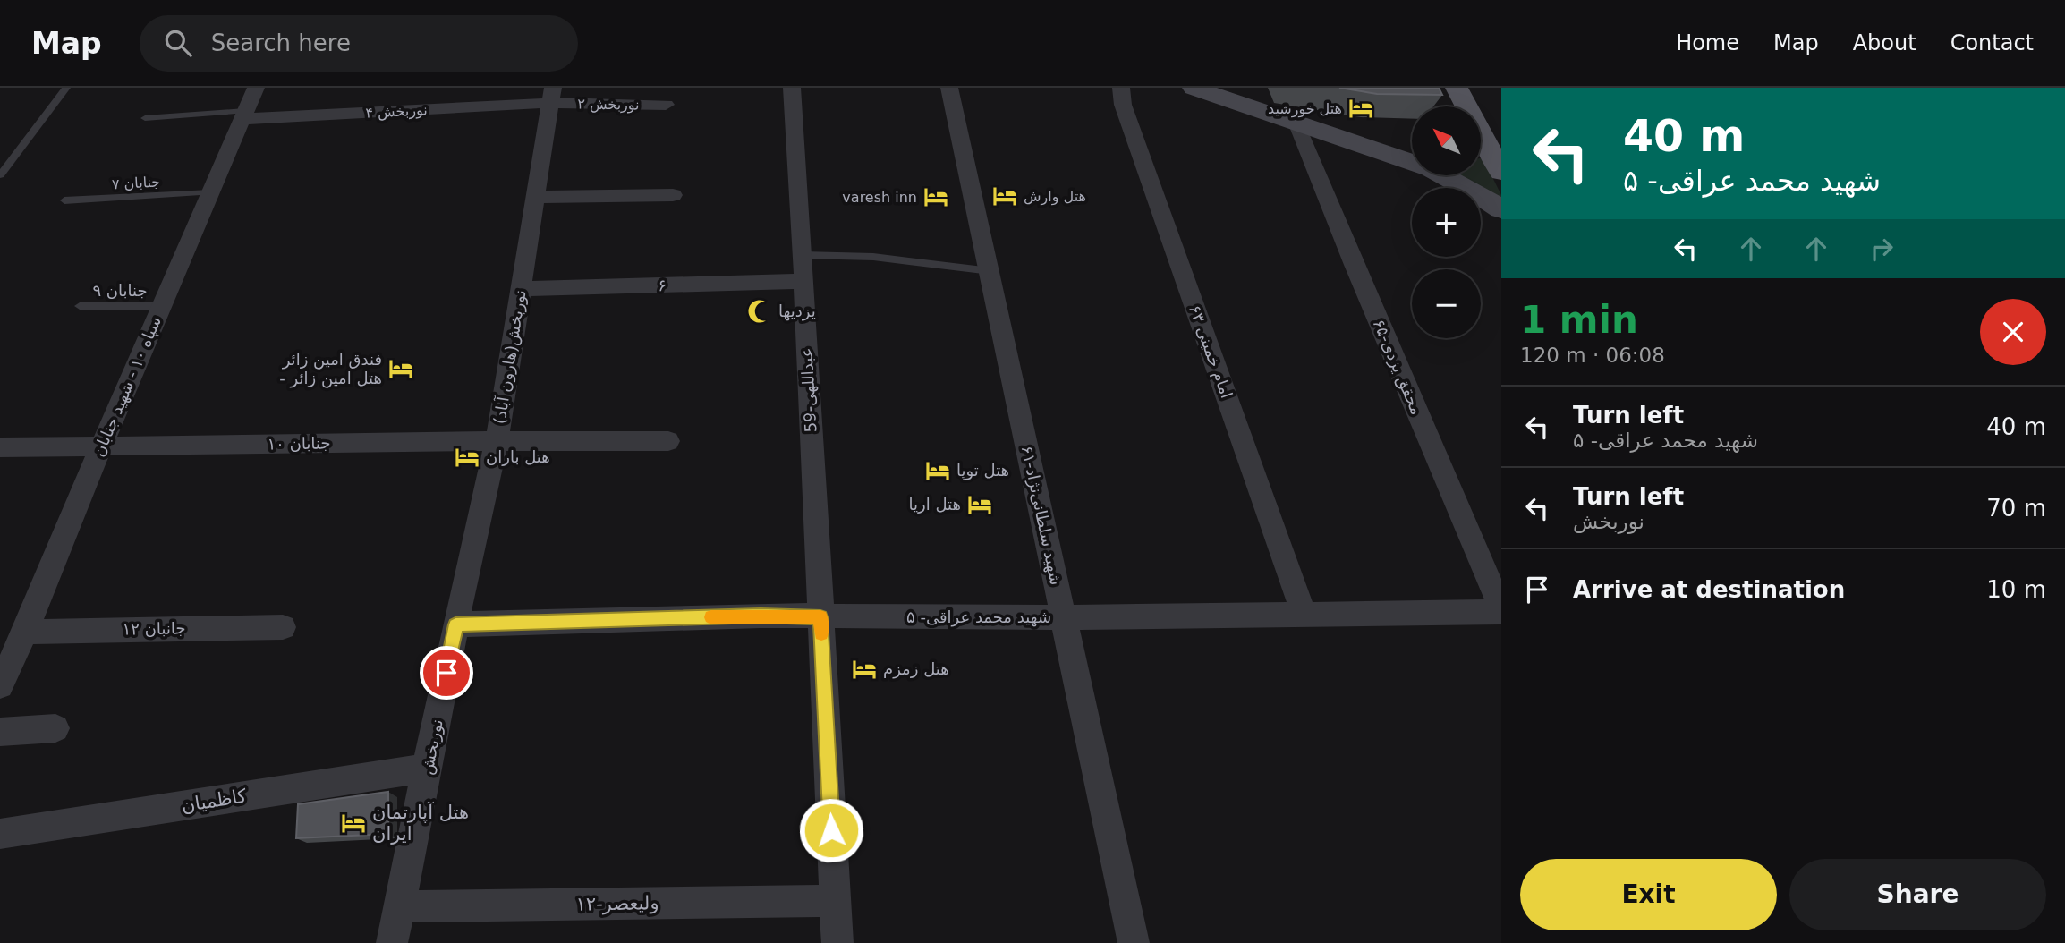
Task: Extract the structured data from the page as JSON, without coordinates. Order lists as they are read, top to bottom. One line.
{"streets":{"street":["نوربخش ۲","نوربخش ۴","۶","امام خمینی ۶۳","نوربخش(هارون آباد)","محقق یزدی-۶۵","سپاه ۱۰ - شهید جنابان","عبداللهی-59","جنابان ۱۰","شهید سلطانی‌نژاد-۶۱","شهید محمد عراقی- ۵","جانبان ۱۲","نوربخش","کاظمیان","ولیعصر-۱۲"],"lane":["جنابان ۷","جنابان ۹"]},"crossings":[["نوربخش ۲","نوربخش ۴"],["نوربخش ۲","نوربخش(هارون آباد)"],["نوربخش ۴","نوربخش(هارون آباد)"],["نوربخش ۴","سپاه ۱۰ - شهید جنابان"],["جنابان ۷","سپاه ۱۰ - شهید جنابان"],["۶","نوربخش(هارون آباد)"],["۶","عبداللهی-59"],["جنابان ۹","سپاه ۱۰ - شهید جنابان"],["امام خمینی ۶۳","شهید محمد عراقی- ۵"],["نوربخش(هارون آباد)","جنابان ۱۰"],["نوربخش(هارون آباد)","شهید محمد عراقی- ۵"],["نوربخش(هارون آباد)","نوربخش"],["محقق یزدی-۶۵","شهید محمد عراقی- ۵"],["سپاه ۱۰ - شهید جنابان","جنابان ۱۰"],["سپاه ۱۰ - شهید جنابان","جانبان ۱۲"],["عبداللهی-59","شهید محمد عراقی- ۵"],["عبداللهی-59","ولیعصر-۱۲"],["شهید سلطانی‌نژاد-۶۱","شهید محمد عراقی- ۵"],["شهید محمد عراقی- ۵","نوربخش"],["نوربخش","کاظمیان"],["نوربخش","ولیعصر-۱۲"]],"places":{"hotel":["هتل خورشید","هتل وارش","varesh inn","فندق امین زائر - هتل امین زائر","هتل باران","هتل توپا","هتل اریا","هتل زمزم","هتل آپارتمان ایران"],"mosque":["یزدیها"]},"north":"top left","page":{"header":"Map","search":"Search here","nav":["Home","Map","About","Contact"],"turn":["40 m","شهید محمد عراقی- ۵"],"map_buttons":["+","−"],"heading":["1 min","120 m · 06:08"],"list":[{"name":"Turn left","note":"شهید محمد عراقی- ۵","value":"40 m"},{"name":"Turn left","note":"نوربخش","value":"70 m"},{"name":"Arrive at destination","value":"10 m"}],"buttons":["Exit","Share"]}}
